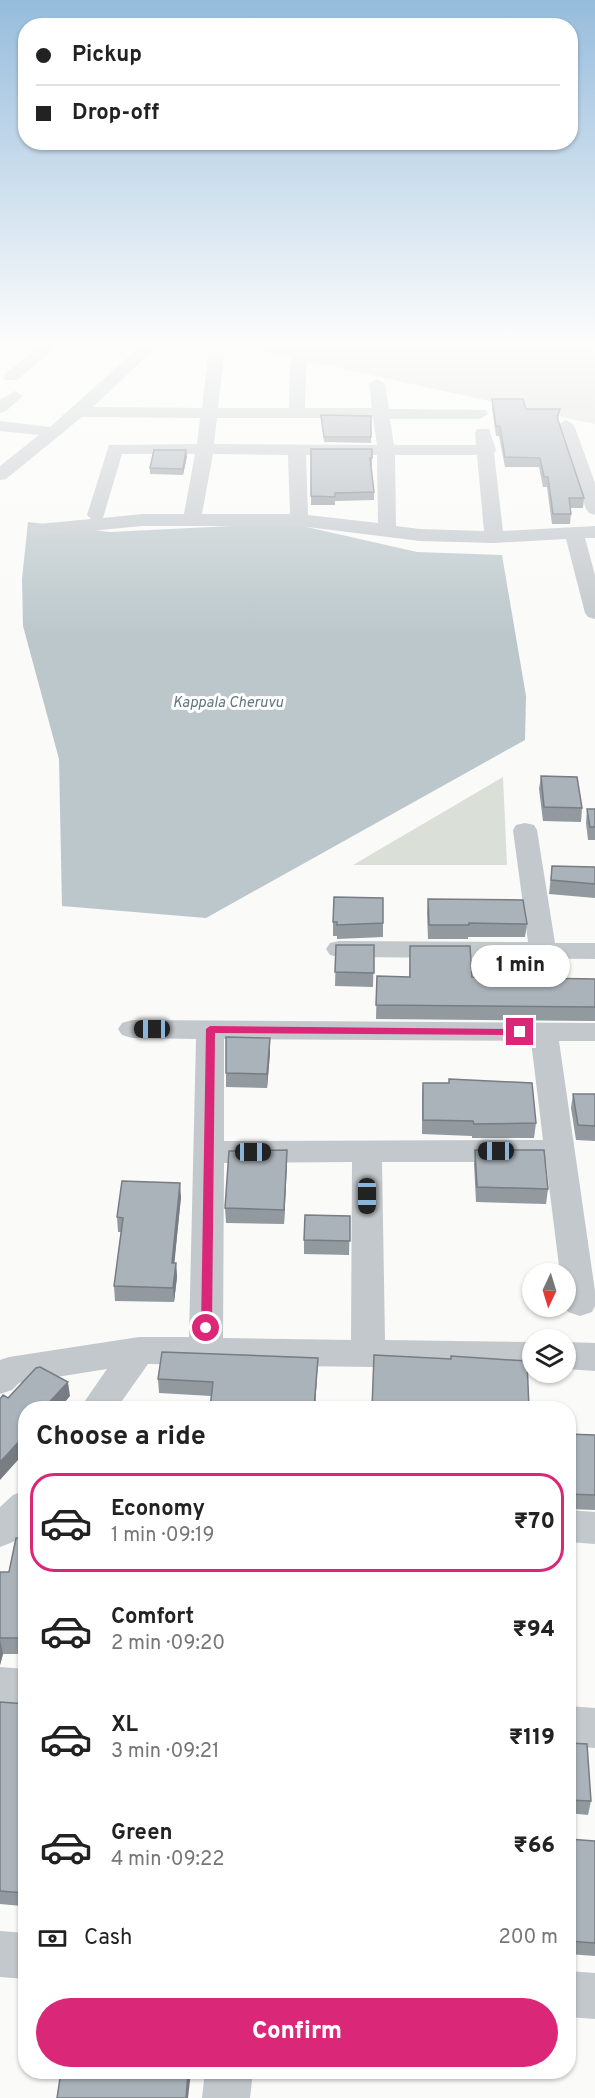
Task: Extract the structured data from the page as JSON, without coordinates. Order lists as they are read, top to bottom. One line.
{"water":["Kappala Cheruvu"],"north":"bottom","page":{"banner":["Pickup","Drop-off"],"bubble":"1 min","heading":"Choose a ride","list":[{"name":"Economy","note":"1 min · 09:19","value":"₹70"},{"name":"Comfort","note":"2 min · 09:20","value":"₹94"},{"name":"XL","note":"3 min · 09:21","value":"₹119"},{"name":"Green","note":"4 min · 09:22","value":"₹66"}],"pay":["Cash","200 m"],"buttons":"Confirm"}}
